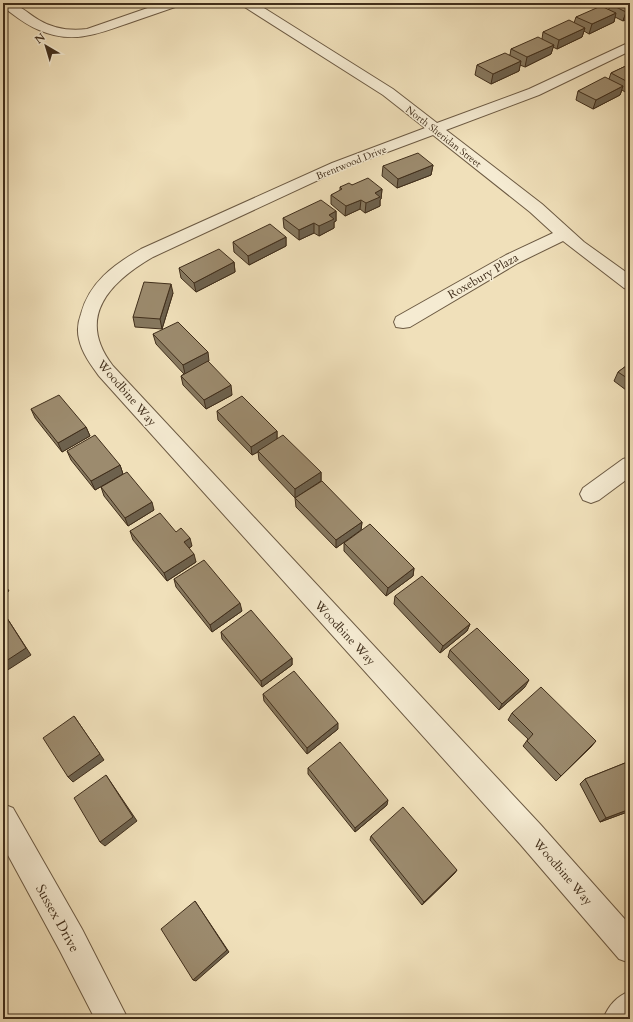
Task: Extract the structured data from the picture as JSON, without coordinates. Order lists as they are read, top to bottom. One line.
{"streets":{"street":["North Sheridan Street","Brentwood Drive","Roxebury Plaza","Woodbine Way","Sussex Drive"]},"crossings":[["North Sheridan Street","Brentwood Drive"],["North Sheridan Street","Roxebury Plaza"],["Brentwood Drive","Woodbine Way"]],"north":"top left"}
